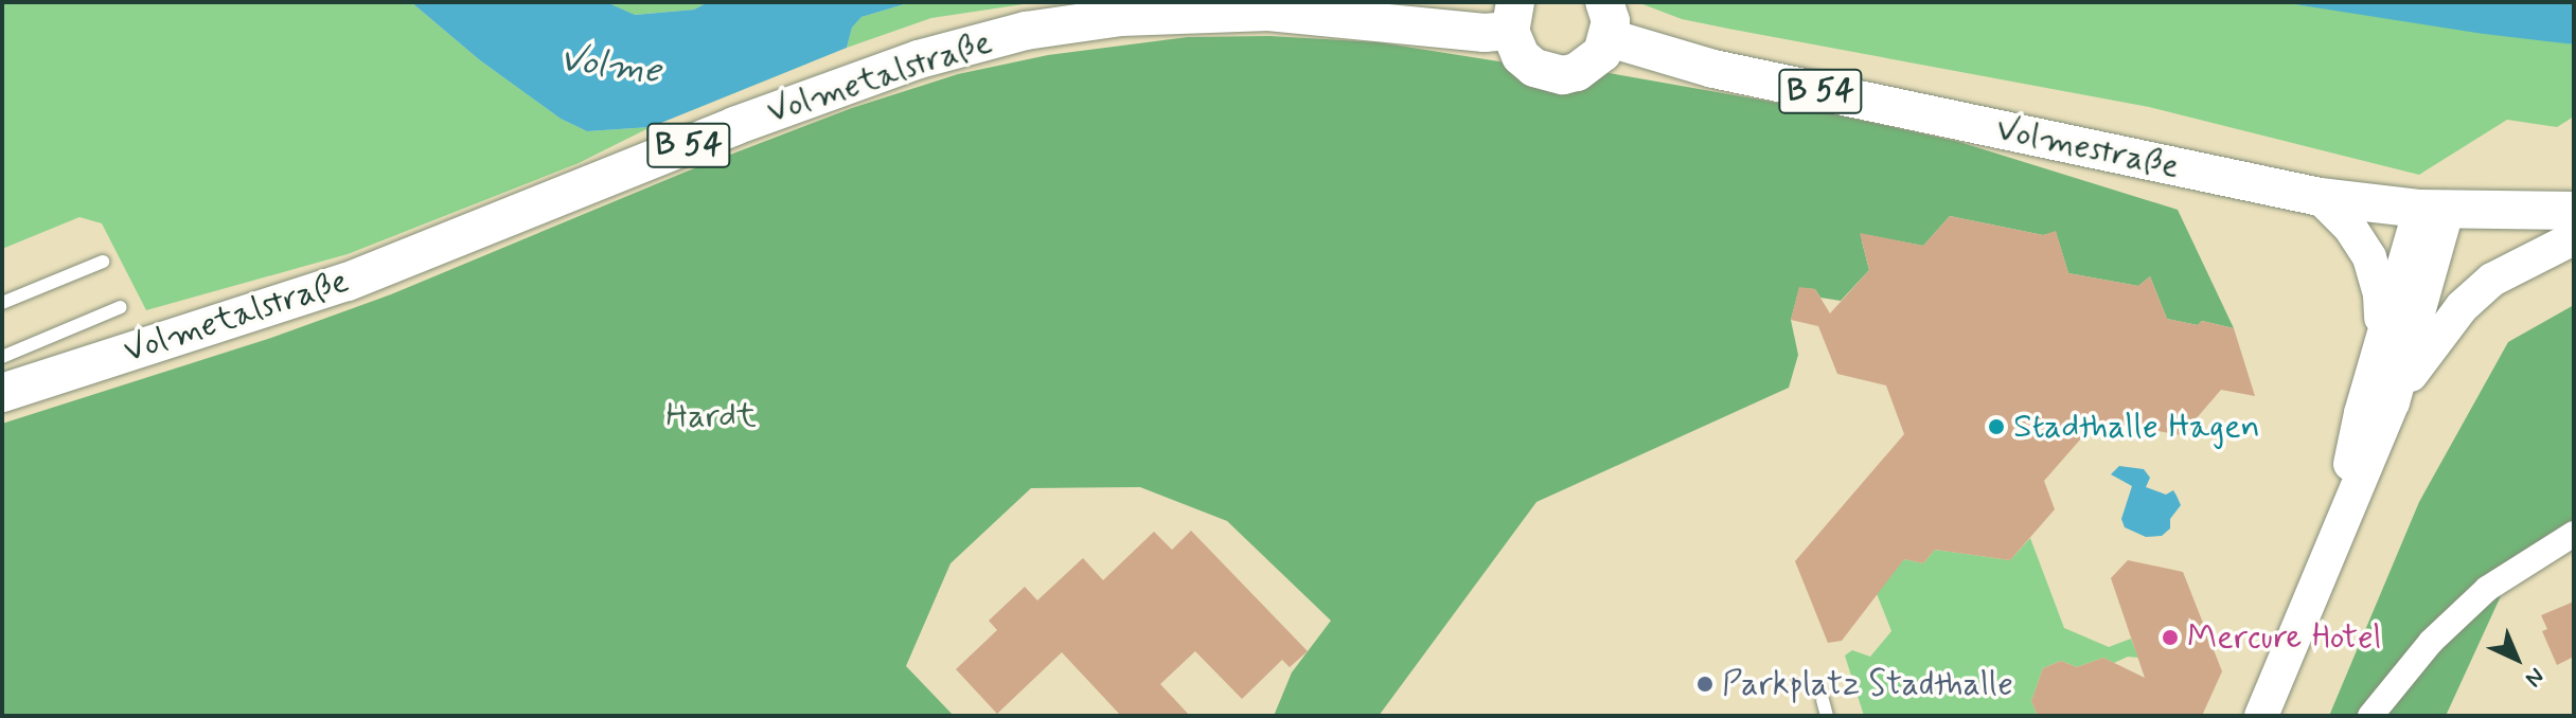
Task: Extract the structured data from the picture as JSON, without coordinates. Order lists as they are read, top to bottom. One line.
{"streets":{"main road":["Volmetalstraße","B 54","Volmestraße"]},"crossings":[["Volmetalstraße","B 54"],["B 54","Volmestraße"]],"water":["Volme"],"parks":["Hardt"],"places":["Stadthalle Hagen","Mercure Hotel","Parkplatz Stadthalle"],"north":"bottom right"}
